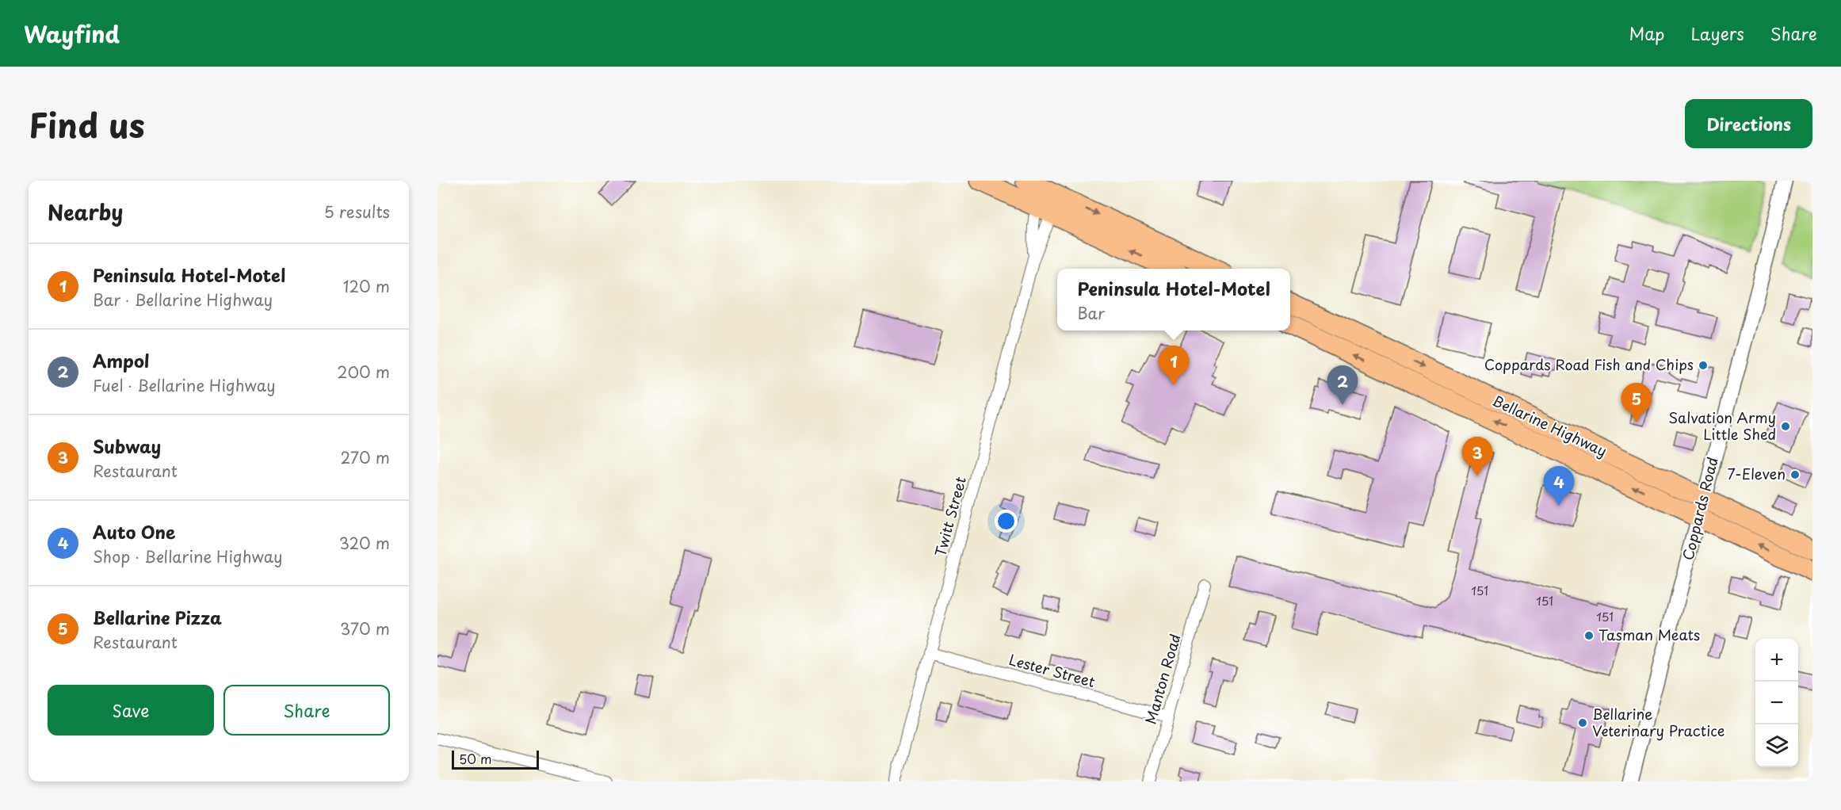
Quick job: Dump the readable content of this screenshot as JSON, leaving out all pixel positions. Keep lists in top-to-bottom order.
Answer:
{
  "streets": {
    "highway": ["Bellarine Highway"],
    "street": [
      "Coppards Road",
      "Twitt Street",
      "Lester Street",
      "Manton Road"
    ]
  },
  "crossings": [
    ["Bellarine Highway", "Coppards Road"],
    ["Twitt Street", "Lester Street"],
    ["Lester Street", "Manton Road"]
  ],
  "places": [
    "Coppards Road Fish and Chips",
    "Salvation Army Little Shed",
    "7-Eleven",
    "Tasman Meats",
    "Bellarine Veterinary Practice"
  ],
  "house_numbers": ["151", "151", "151"],
  "scale_bar": "50 m",
  "page": {
    "header": "Wayfind",
    "nav": ["Map", "Layers", "Share"],
    "title": "Find us",
    "buttons": [
      "Directions",
      ["Save", "Share"]
    ],
    "heading": ["Nearby", "5 results"],
    "list": [
      {
        "mark": "1",
        "name": "Peninsula Hotel-Motel",
        "note": "Bar · Bellarine Highway",
        "value": "120 m"
      },
      {
        "mark": "2",
        "name": "Ampol",
        "note": "Fuel · Bellarine Highway",
        "value": "200 m"
      },
      {
        "mark": "3",
        "name": "Subway",
        "note": "Restaurant",
        "value": "270 m"
      },
      {
        "mark": "4",
        "name": "Auto One",
        "note": "Shop · Bellarine Highway",
        "value": "320 m"
      },
      {
        "mark": "5",
        "name": "Bellarine Pizza",
        "note": "Restaurant",
        "value": "370 m"
      }
    ],
    "popup": ["Peninsula Hotel-Motel", "Bar"],
    "pins": [
      "1",
      "2",
      "5",
      "3",
      "4"
    ],
    "map_buttons": ["+", "−"],
    "scale": "50 m"
  }
}
